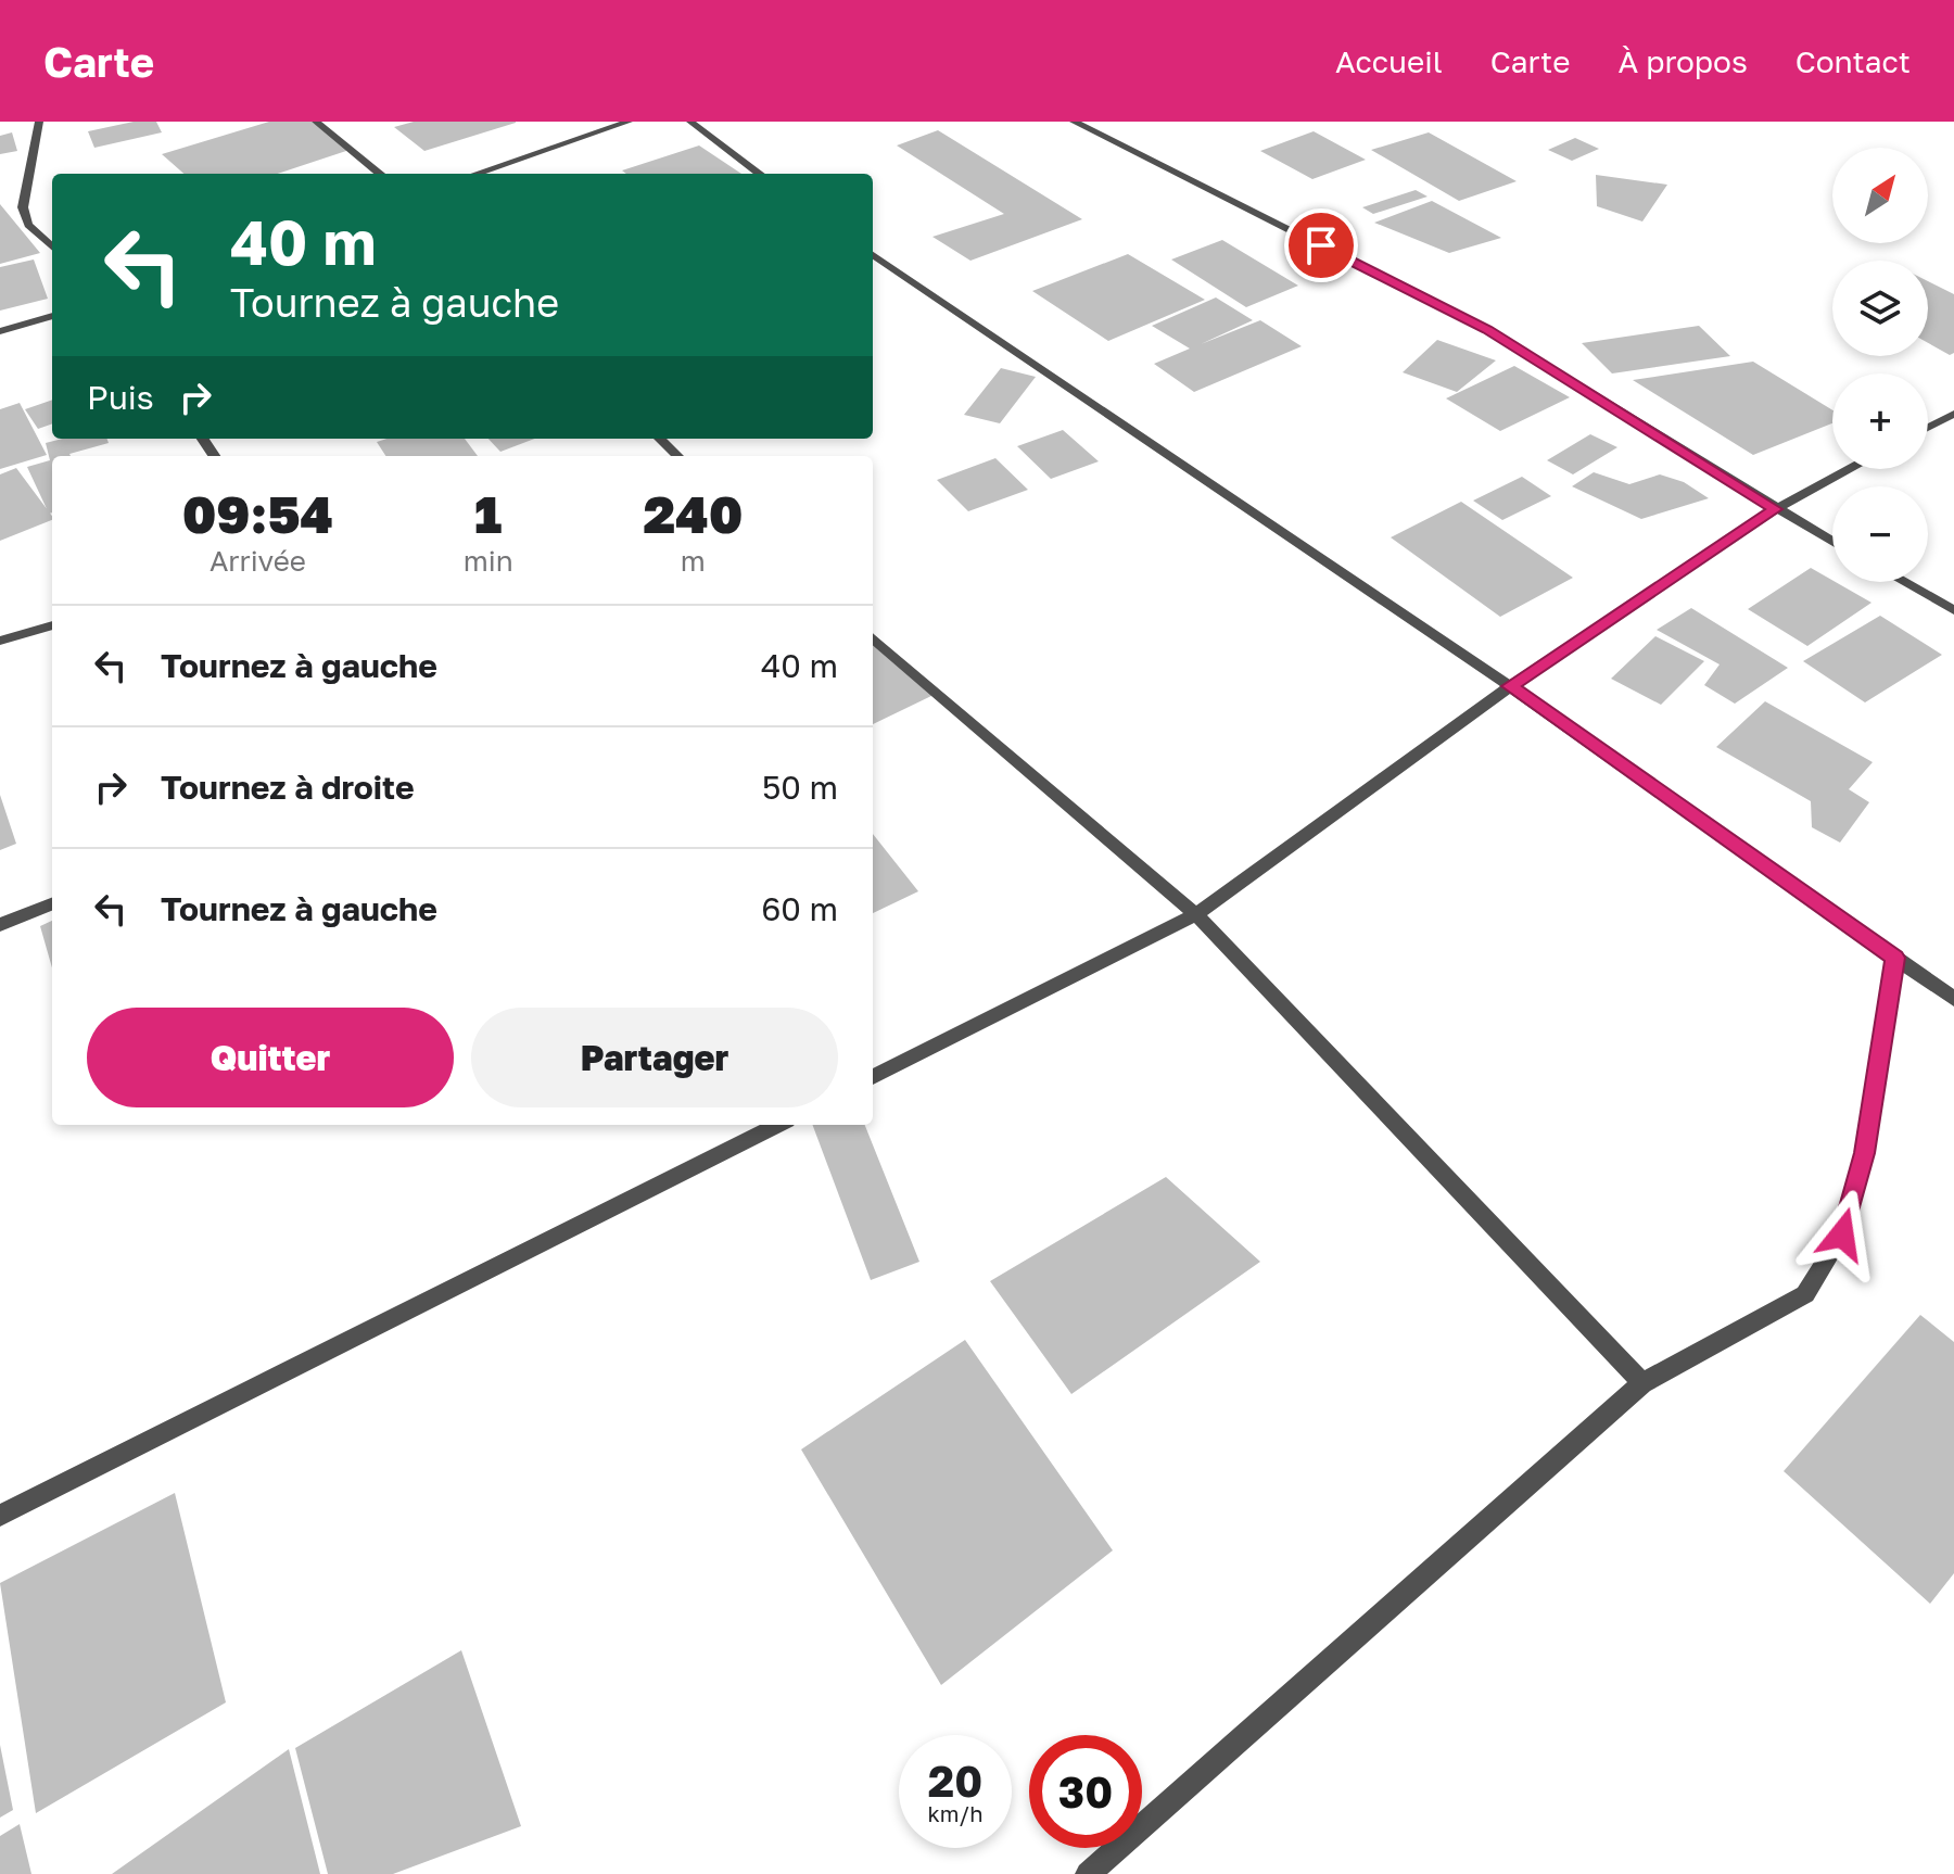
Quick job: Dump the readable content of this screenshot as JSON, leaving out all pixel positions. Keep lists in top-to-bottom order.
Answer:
{
  "north": "top right",
  "page": {
    "header": "Carte",
    "nav": [
      "Accueil",
      "Carte",
      "À propos",
      "Contact"
    ],
    "map_buttons": ["+", "−"],
    "turn": ["40 m", "Tournez à gauche"],
    "then": "Puis",
    "eta": [
      "09:54",
      "Arrivée",
      "1",
      "min",
      "240",
      "m"
    ],
    "list": [
      {
        "name": "Tournez à gauche",
        "value": "40 m"
      },
      {
        "name": "Tournez à droite",
        "value": "50 m"
      },
      {
        "name": "Tournez à gauche",
        "value": "60 m"
      }
    ],
    "buttons": ["Quitter", "Partager"],
    "speed": "20 km/h",
    "limit": "30"
  }
}
